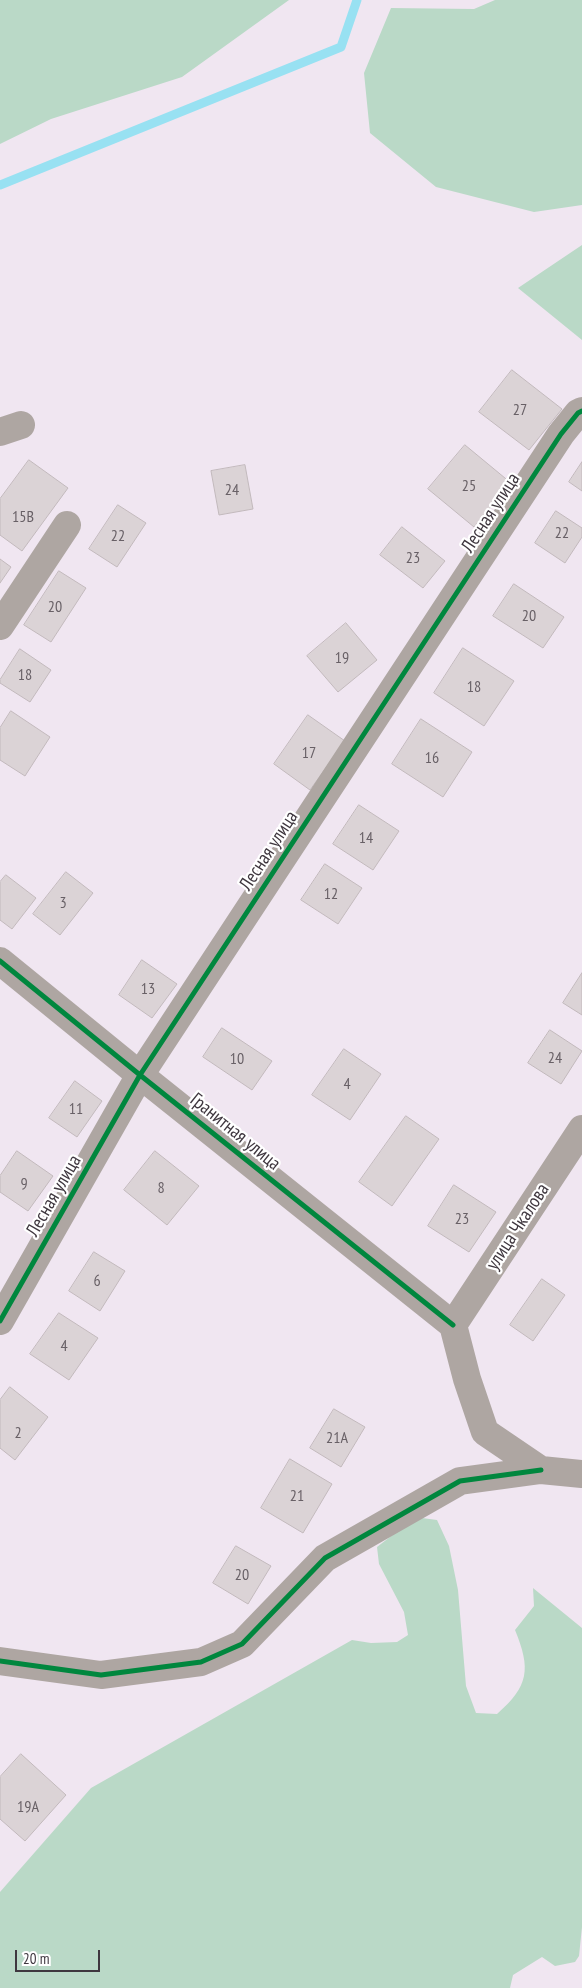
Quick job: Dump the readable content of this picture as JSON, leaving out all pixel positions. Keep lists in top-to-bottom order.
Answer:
{
  "streets": {
    "street": ["Лесная улица", "Гранитная улица", "улица Чкалова"]
  },
  "crossings": [
    ["Лесная улица", "Гранитная улица"],
    ["Гранитная улица", "улица Чкалова"]
  ],
  "house_numbers": [
    "27",
    "25",
    "24",
    "15В",
    "22",
    "22",
    "23",
    "20",
    "20",
    "19",
    "18",
    "18",
    "17",
    "16",
    "14",
    "12",
    "3",
    "13",
    "24",
    "10",
    "4",
    "11",
    "9",
    "8",
    "23",
    "6",
    "4",
    "2",
    "21А",
    "21",
    "20",
    "19А"
  ],
  "scale_bar": "20 m"
}
